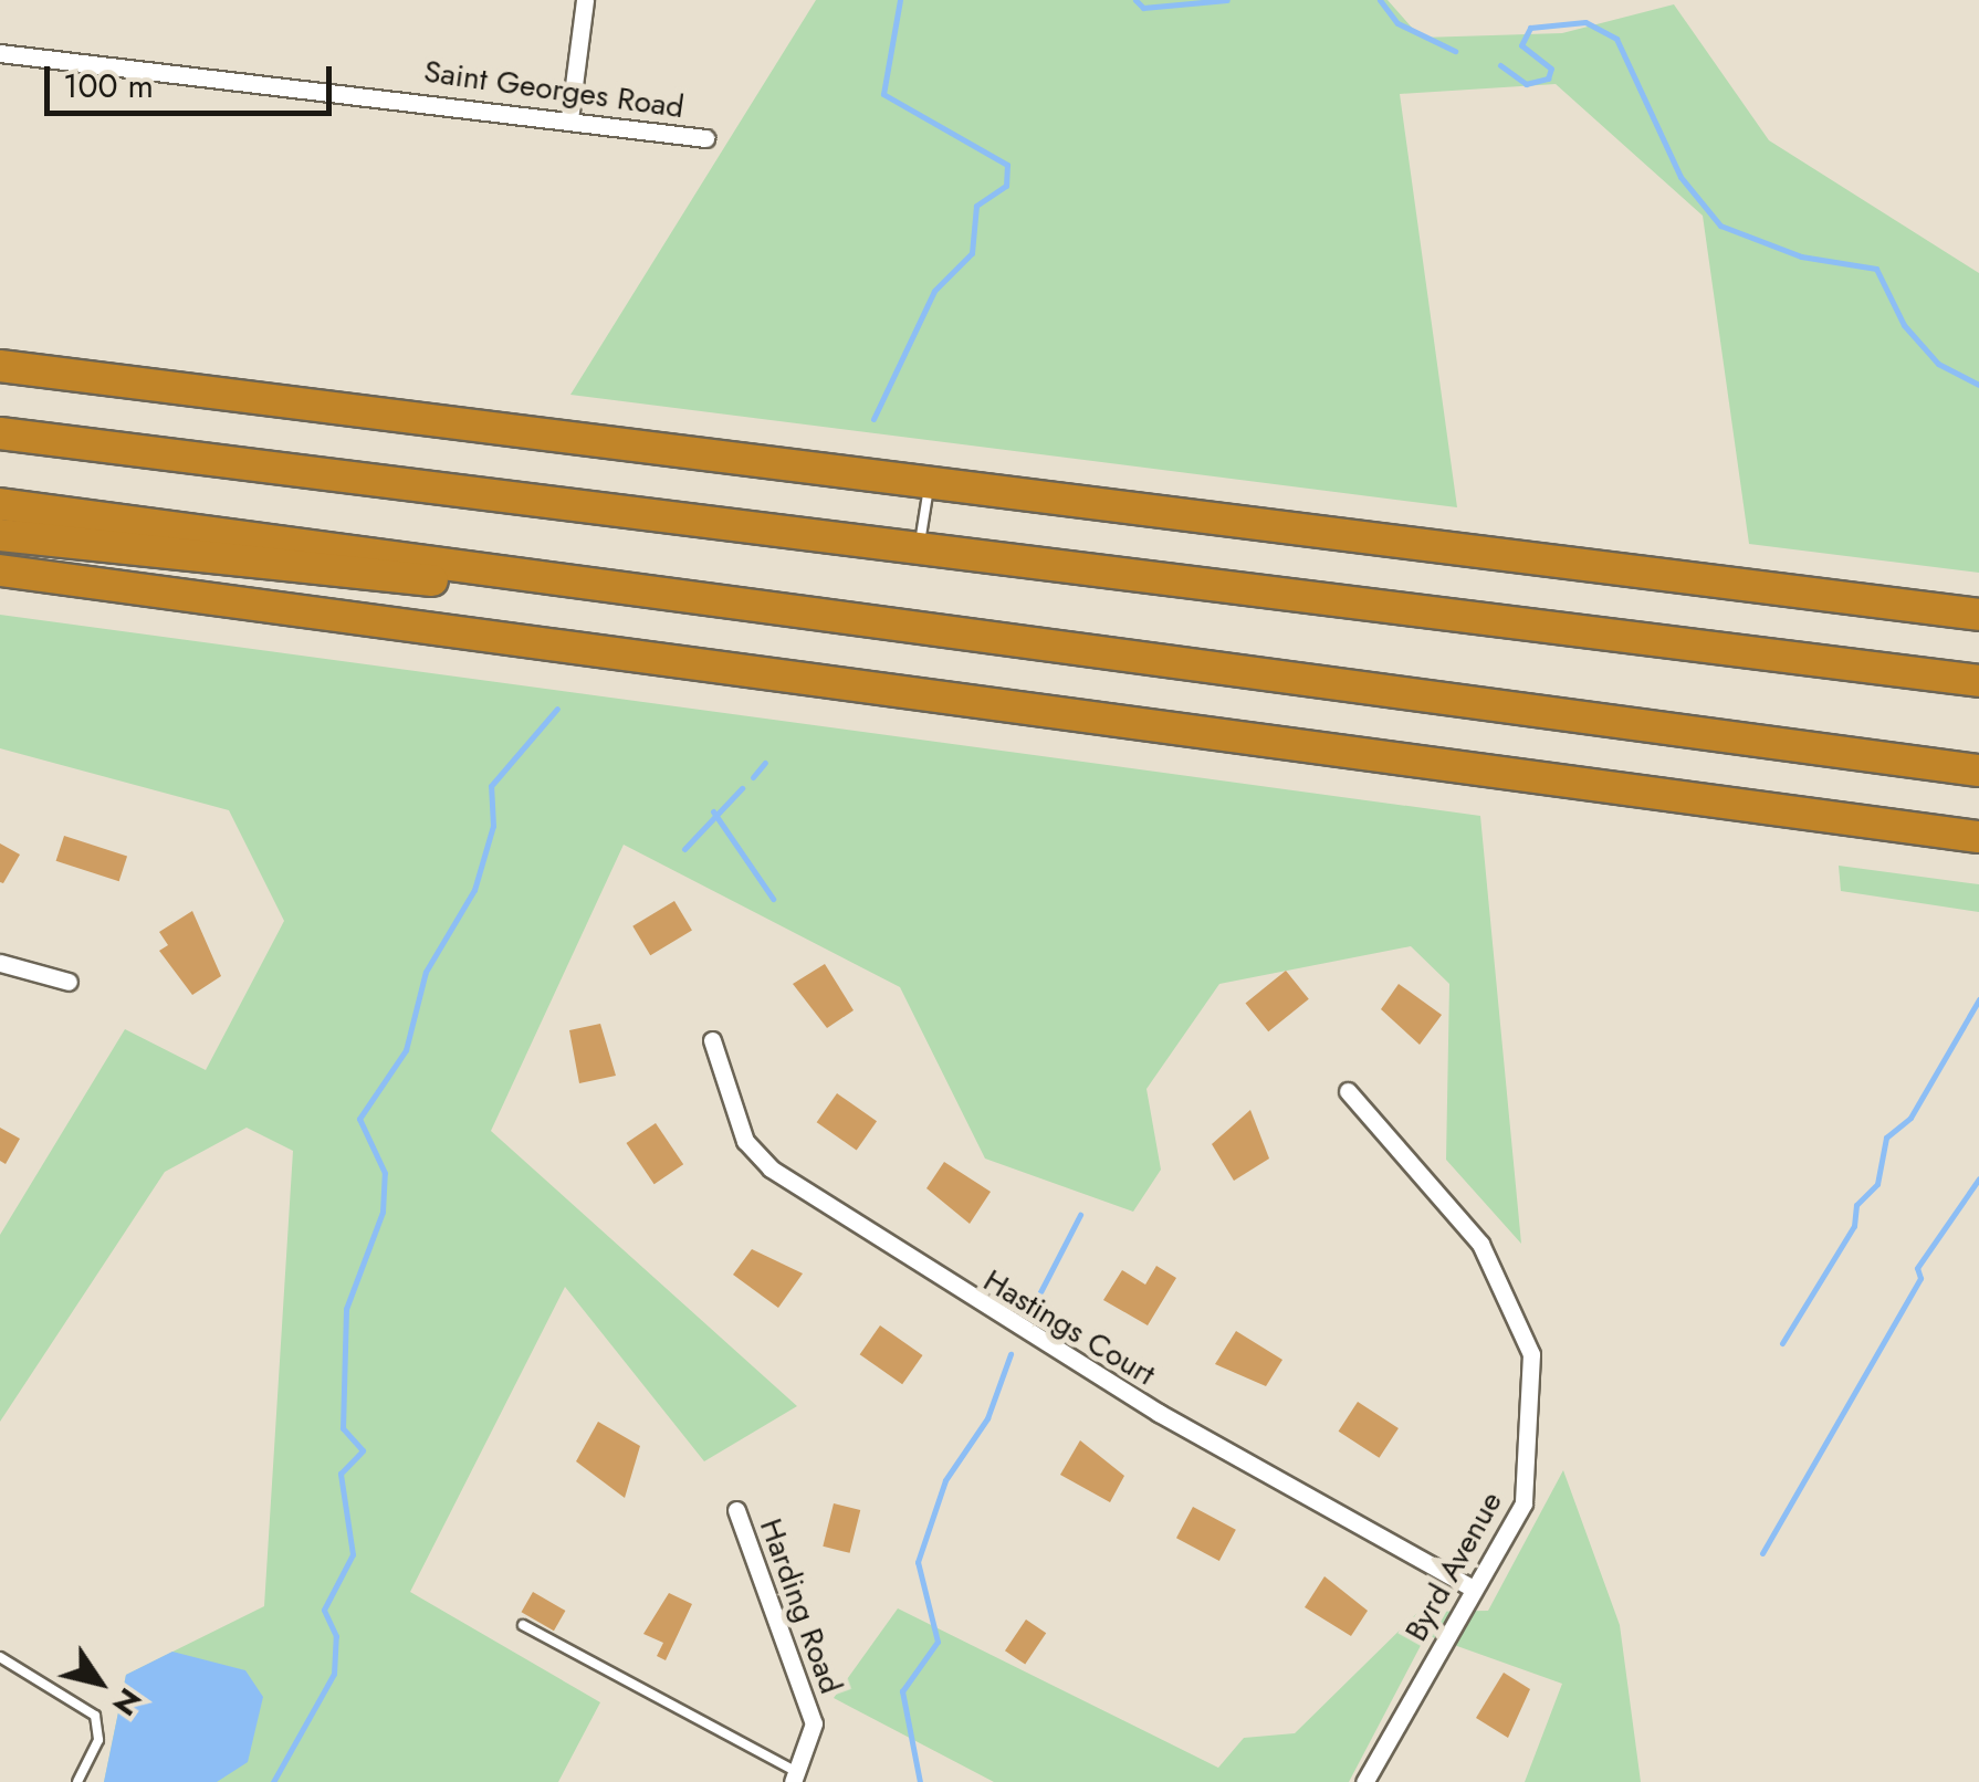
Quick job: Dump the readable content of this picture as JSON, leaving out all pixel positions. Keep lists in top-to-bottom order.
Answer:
{
  "streets": {
    "street": [
      "Saint Georges Road",
      "Hastings Court",
      "Byrd Avenue",
      "Harding Road"
    ]
  },
  "crossings": [
    ["Hastings Court", "Byrd Avenue"]
  ],
  "scale_bar": "100 m",
  "north": "bottom right"
}
